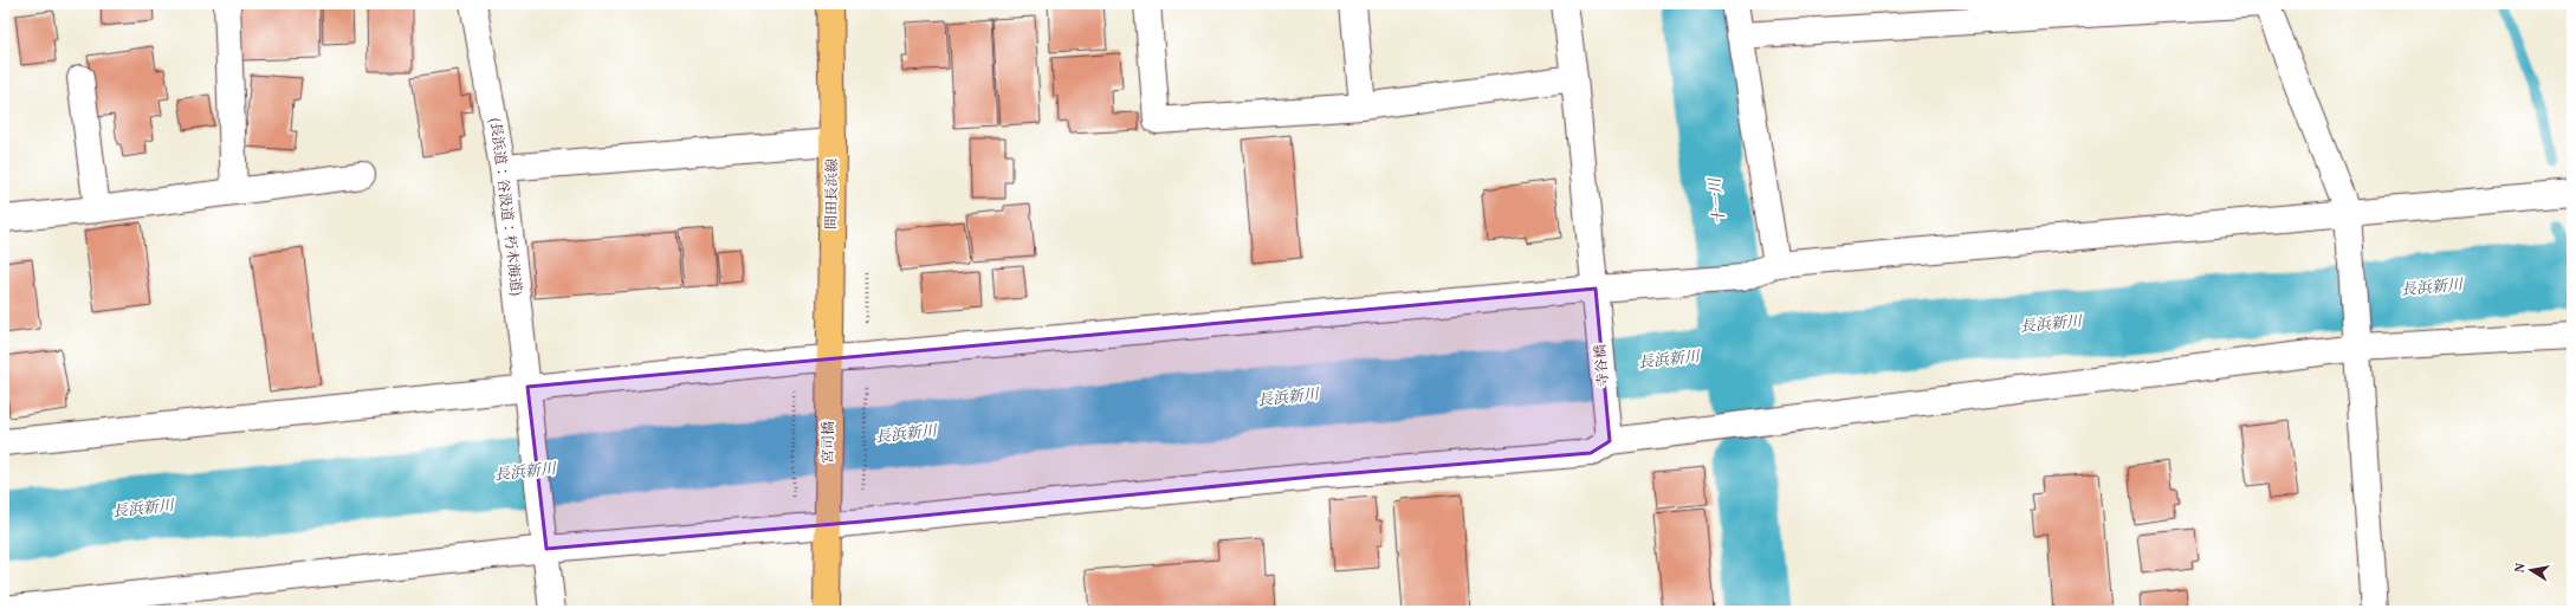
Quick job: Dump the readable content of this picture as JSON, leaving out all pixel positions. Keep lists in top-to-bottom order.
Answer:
{
  "streets": {
    "main road": ["間田長浜線", "宮司橋"],
    "street": ["(長浜道：谷汲道：朽木海道)", "寺谷橋"]
  },
  "crossings": [
    ["間田長浜線", "宮司橋"]
  ],
  "water": ["十一川", "長浜新川"],
  "north": "left"
}
